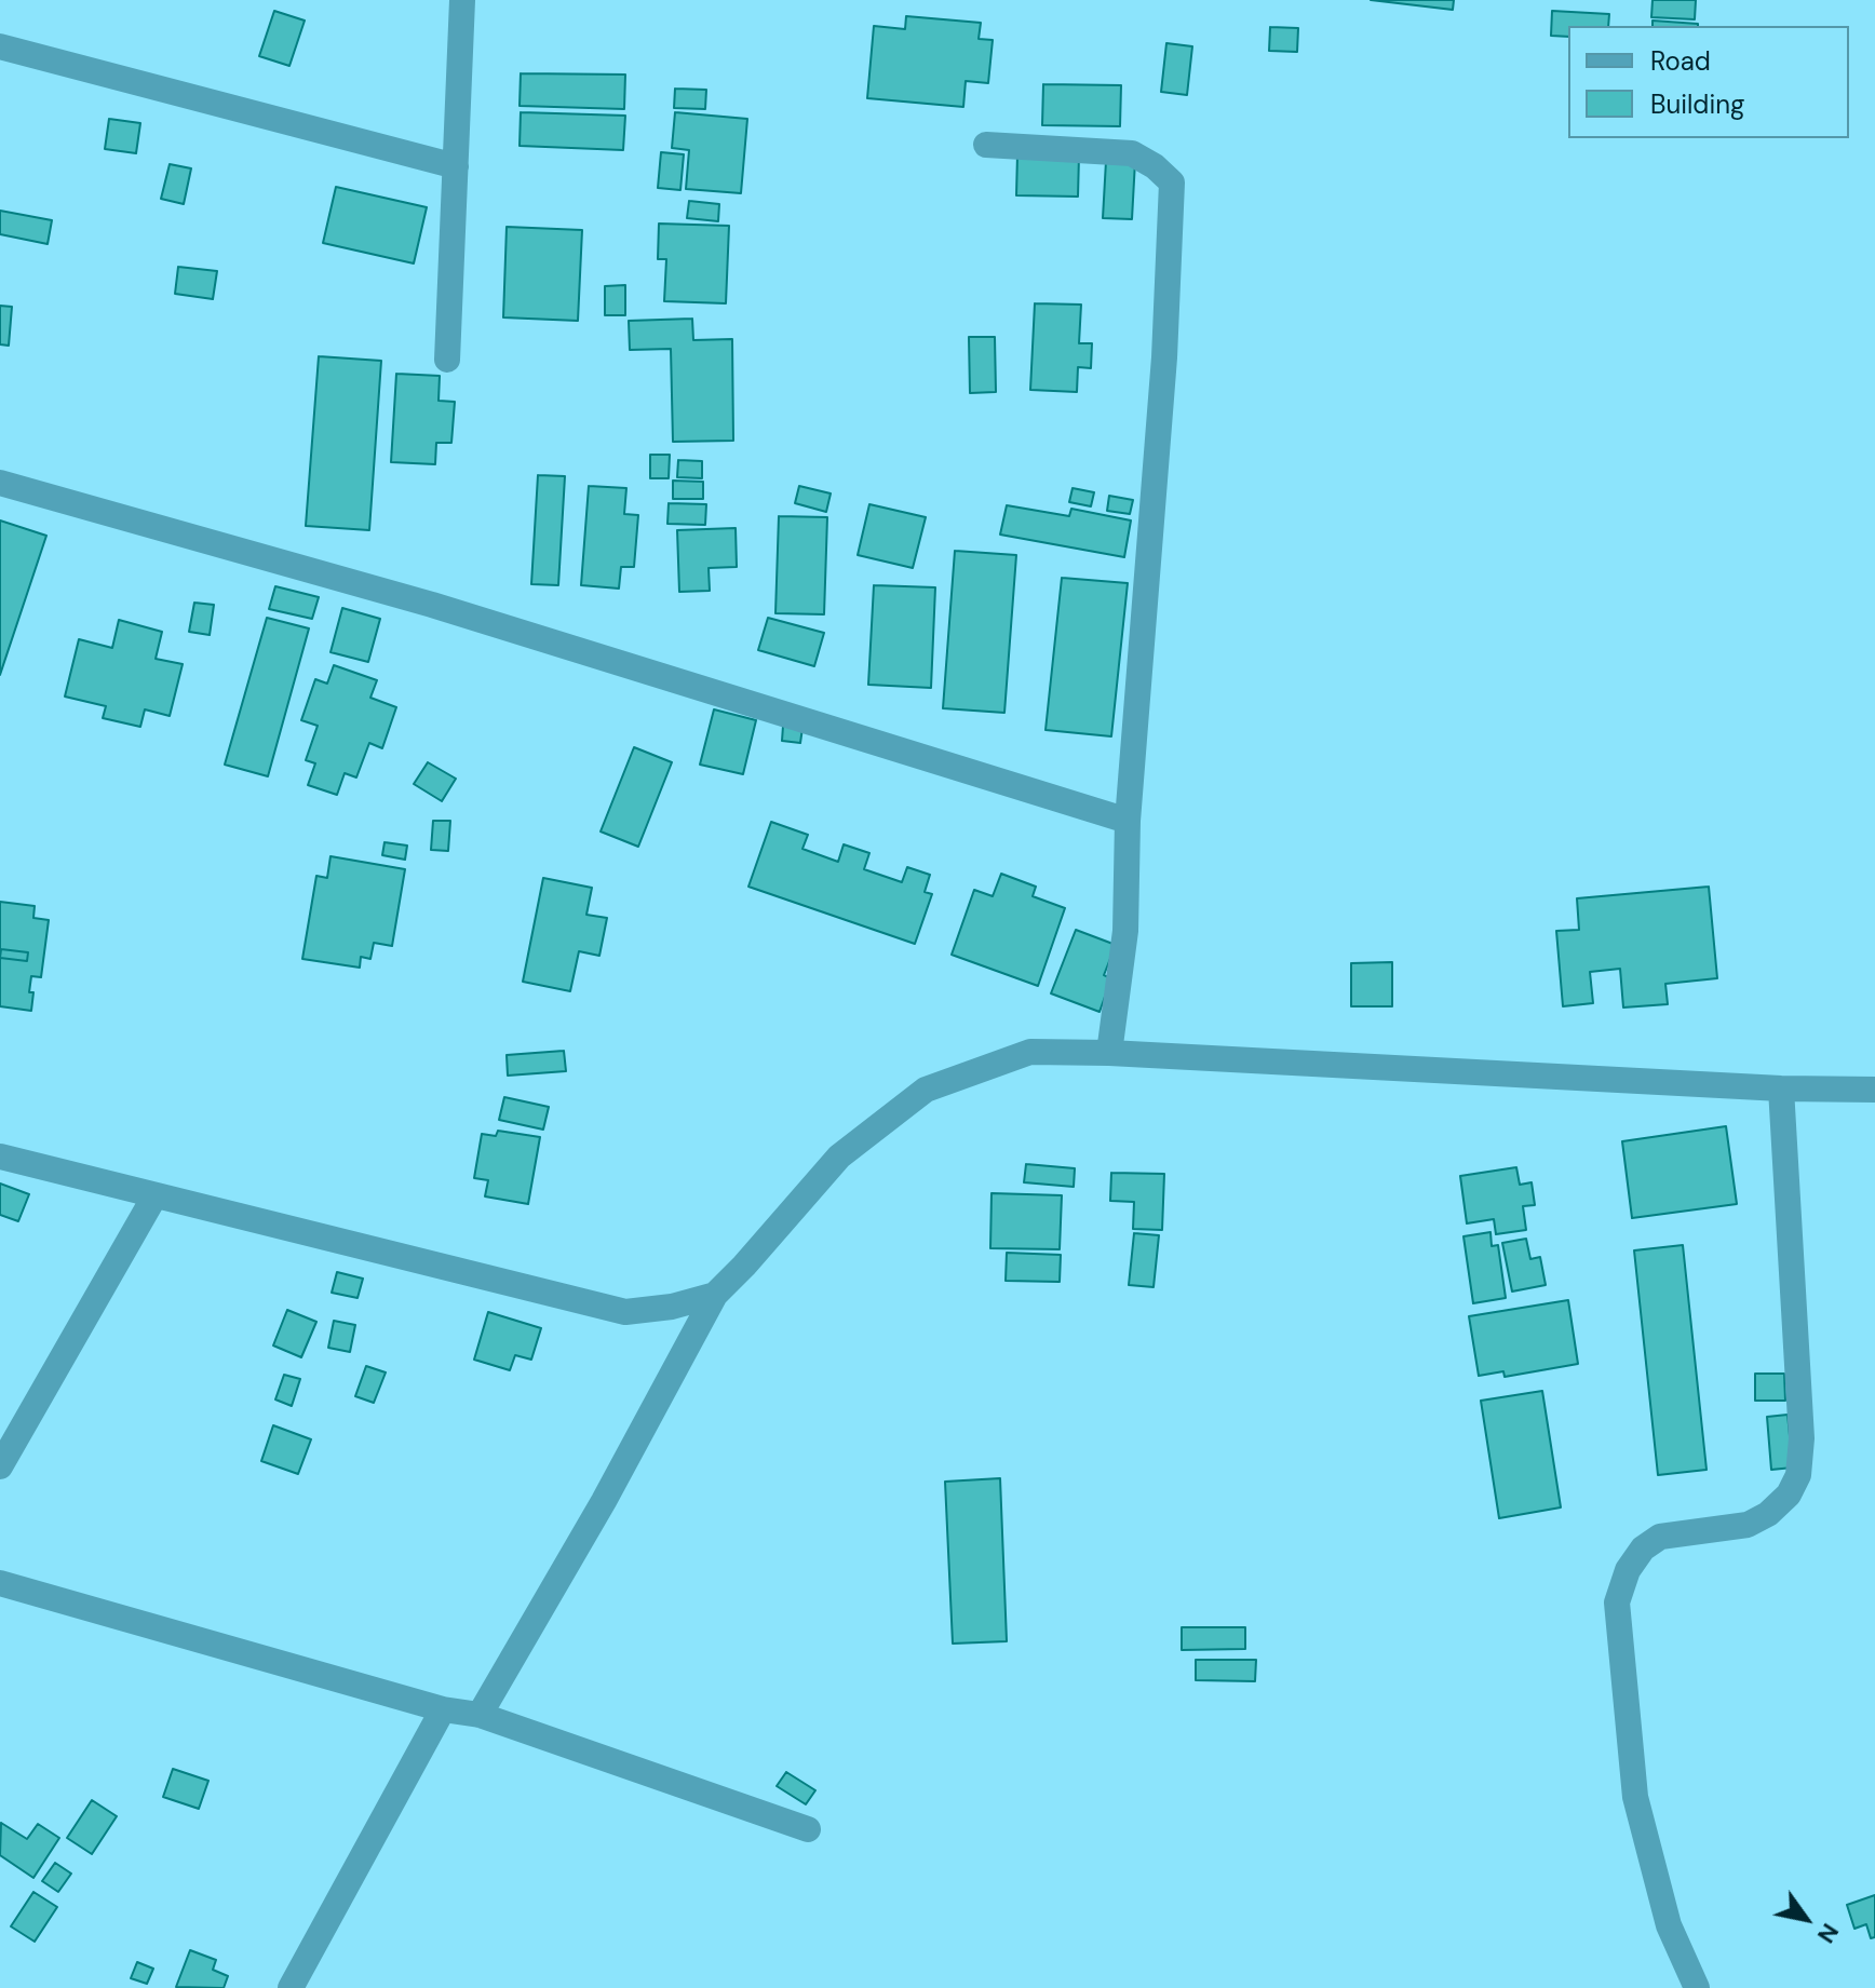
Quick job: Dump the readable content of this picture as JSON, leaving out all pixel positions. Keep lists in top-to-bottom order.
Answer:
{
  "legend": ["Road", "Building"],
  "north": "bottom right"
}
